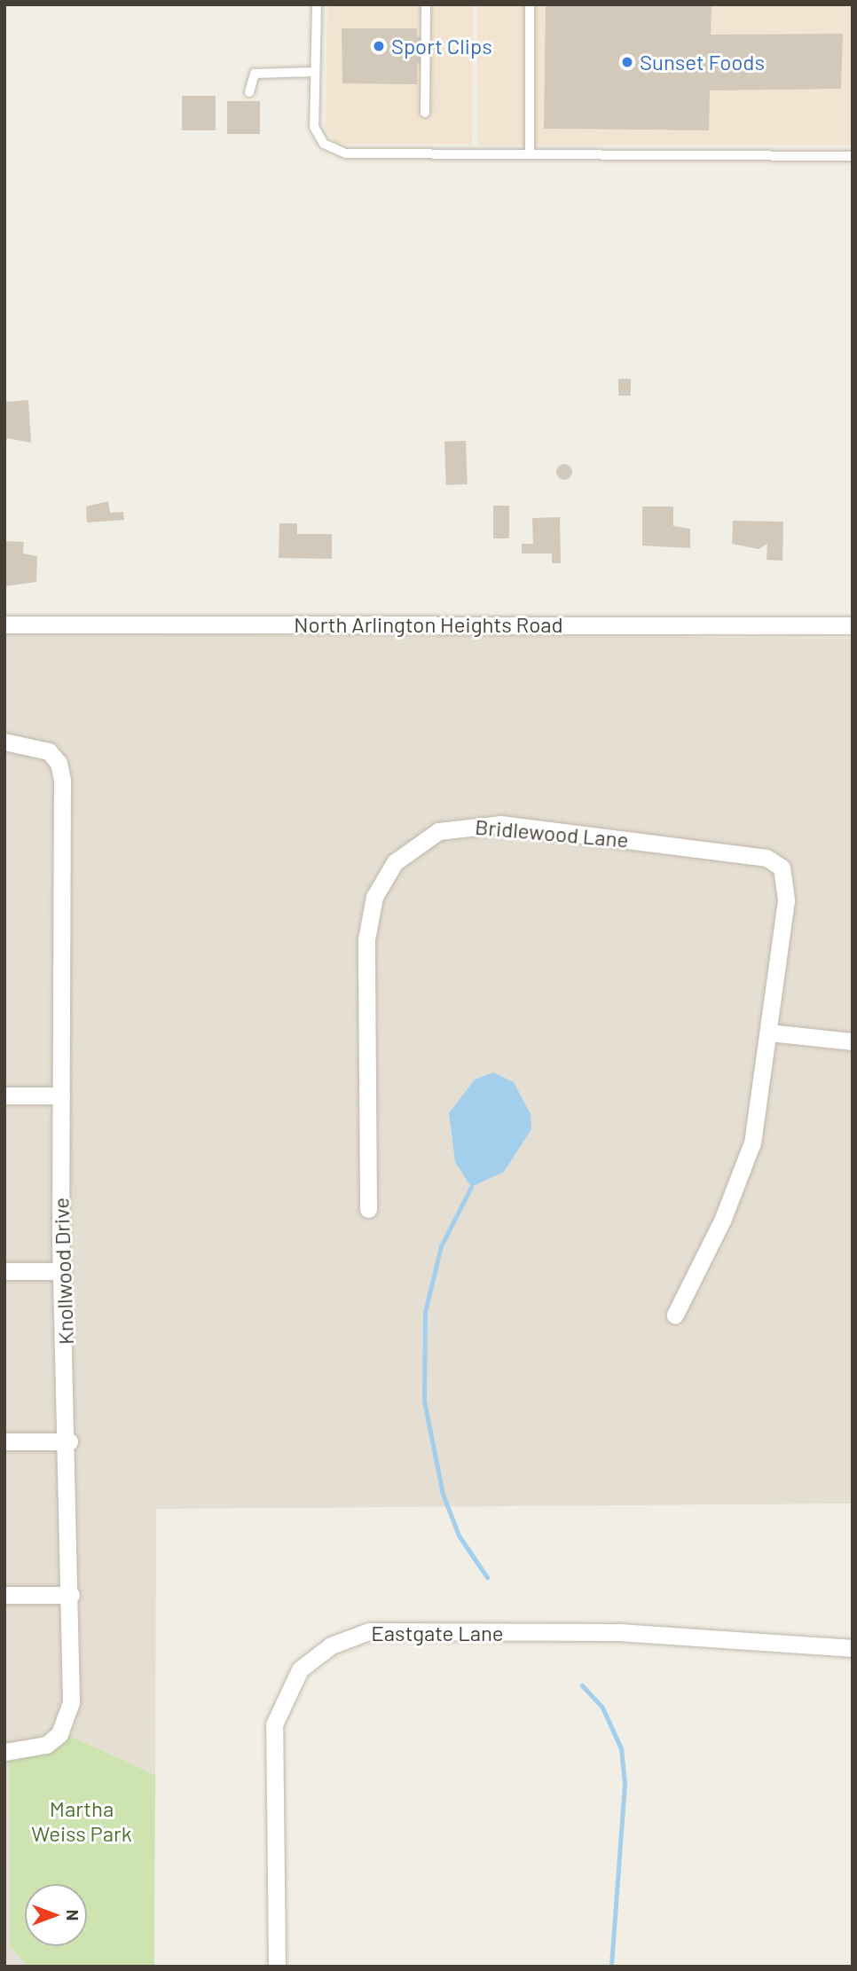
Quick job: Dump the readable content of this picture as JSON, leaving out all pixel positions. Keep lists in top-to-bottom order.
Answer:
{
  "streets": {
    "street": [
      "North Arlington Heights Road",
      "Bridlewood Lane",
      "Knollwood Drive",
      "Eastgate Lane"
    ]
  },
  "parks": ["Martha Weiss Park"],
  "places": ["Sport Clips", "Sunset Foods"],
  "north": "right"
}
